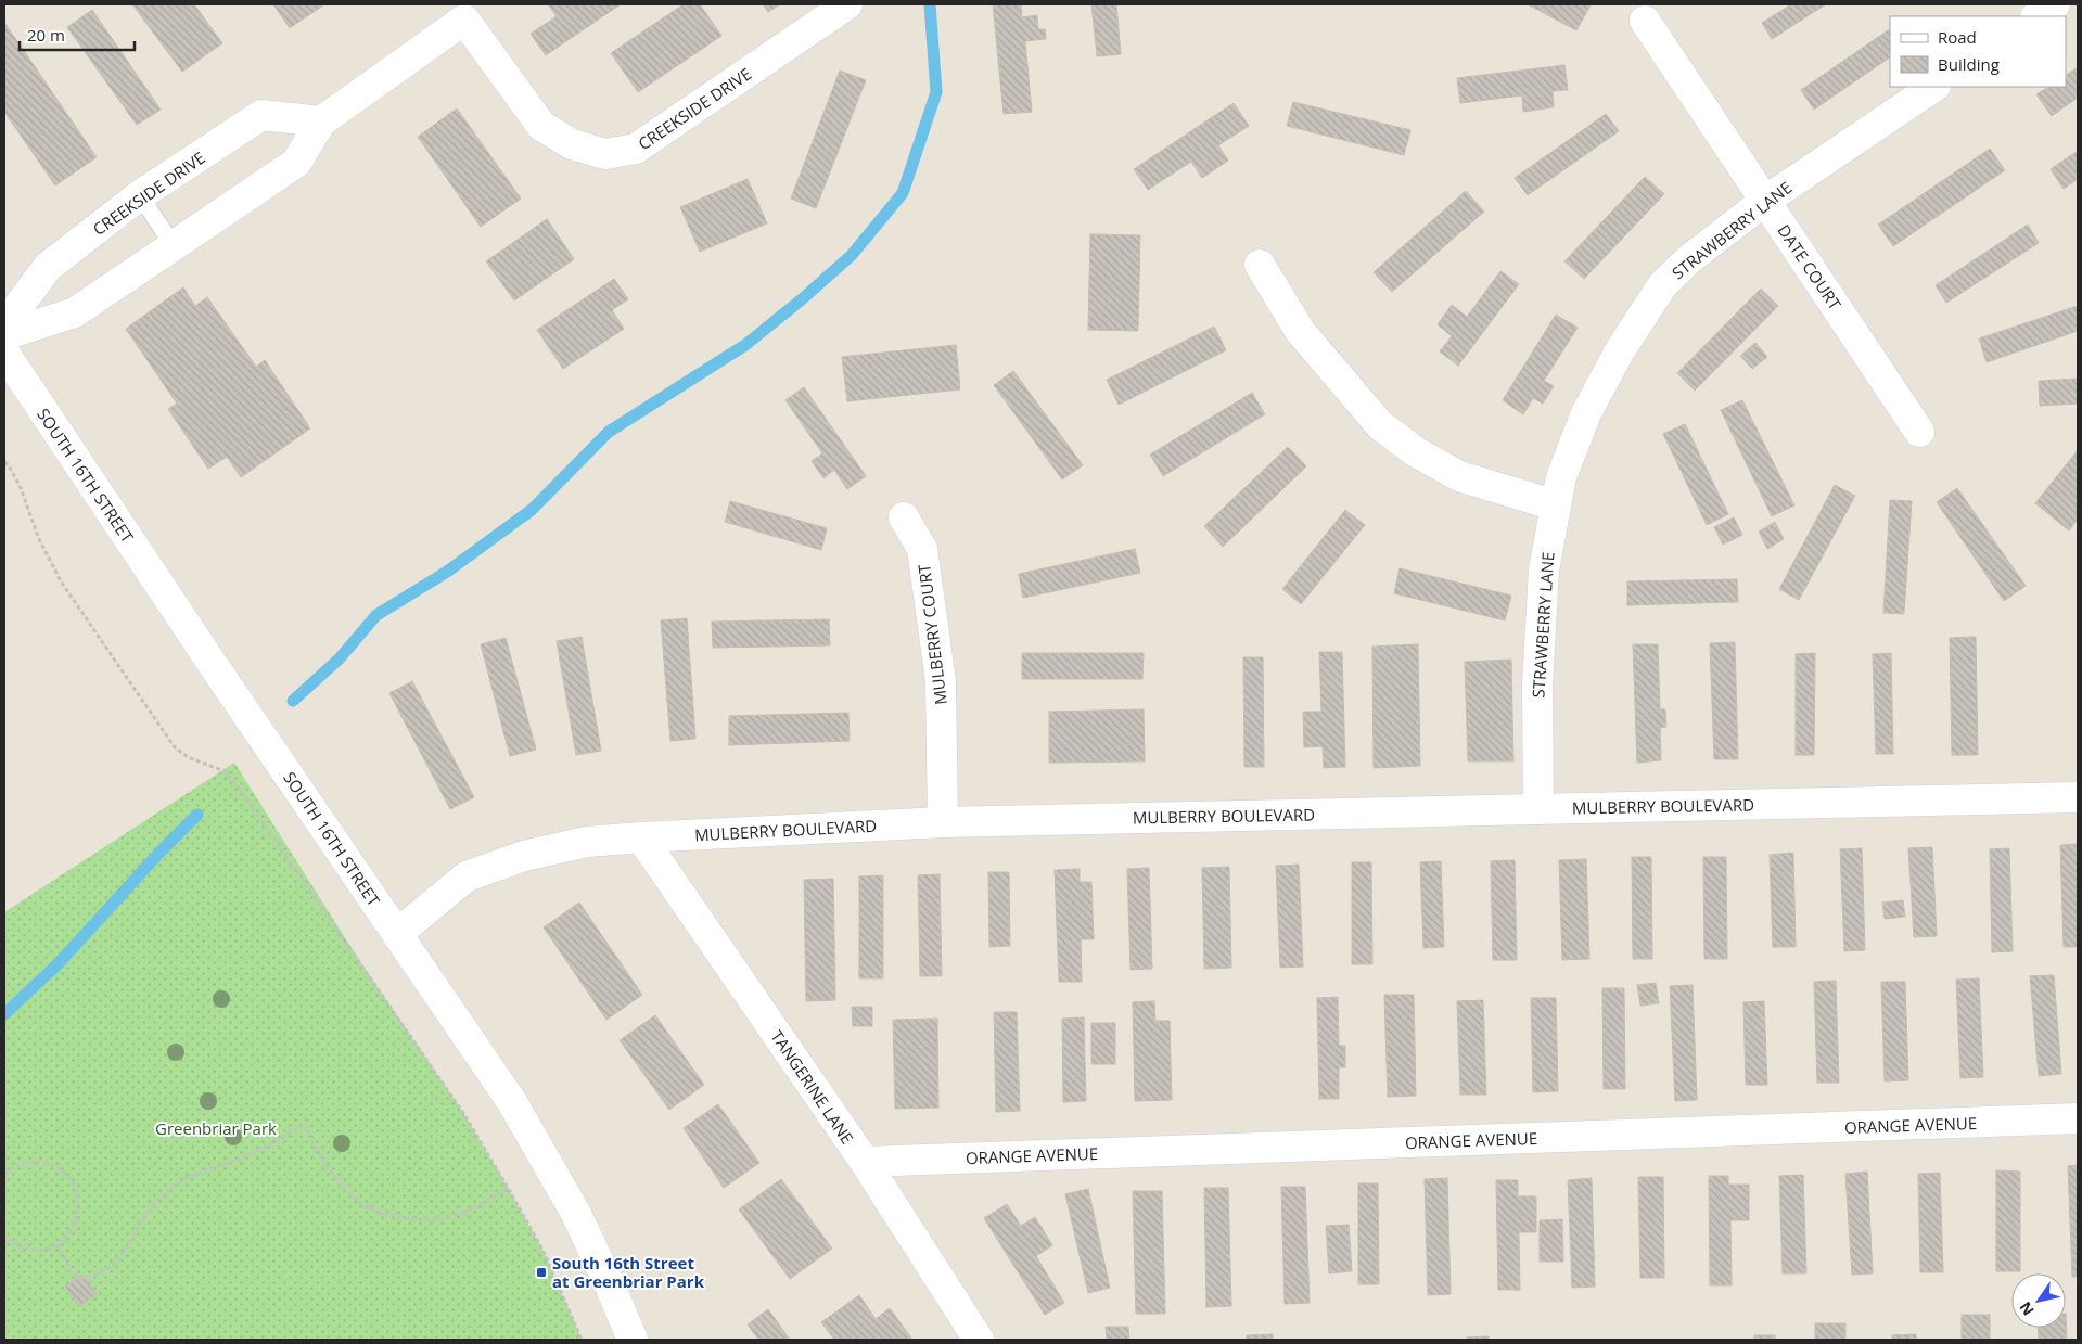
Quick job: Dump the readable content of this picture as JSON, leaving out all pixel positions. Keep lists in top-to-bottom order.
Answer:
{
  "streets": {
    "street": [
      "CREEKSIDE DRIVE",
      "STRAWBERRY LANE",
      "DATE COURT",
      "SOUTH 16TH STREET",
      "MULBERRY COURT",
      "MULBERRY BOULEVARD",
      "TANGERINE LANE",
      "ORANGE AVENUE"
    ]
  },
  "crossings": [
    ["STRAWBERRY LANE", "DATE COURT"],
    ["STRAWBERRY LANE", "MULBERRY BOULEVARD"],
    ["SOUTH 16TH STREET", "MULBERRY BOULEVARD"],
    ["MULBERRY COURT", "MULBERRY BOULEVARD"],
    ["MULBERRY BOULEVARD", "TANGERINE LANE"],
    ["TANGERINE LANE", "ORANGE AVENUE"]
  ],
  "parks": ["Greenbriar Park"],
  "places": {
    "transit": ["South 16th Street at Greenbriar Park"]
  },
  "legend": ["Road", "Building"],
  "scale_bar": "20 m",
  "north": "bottom left"
}
